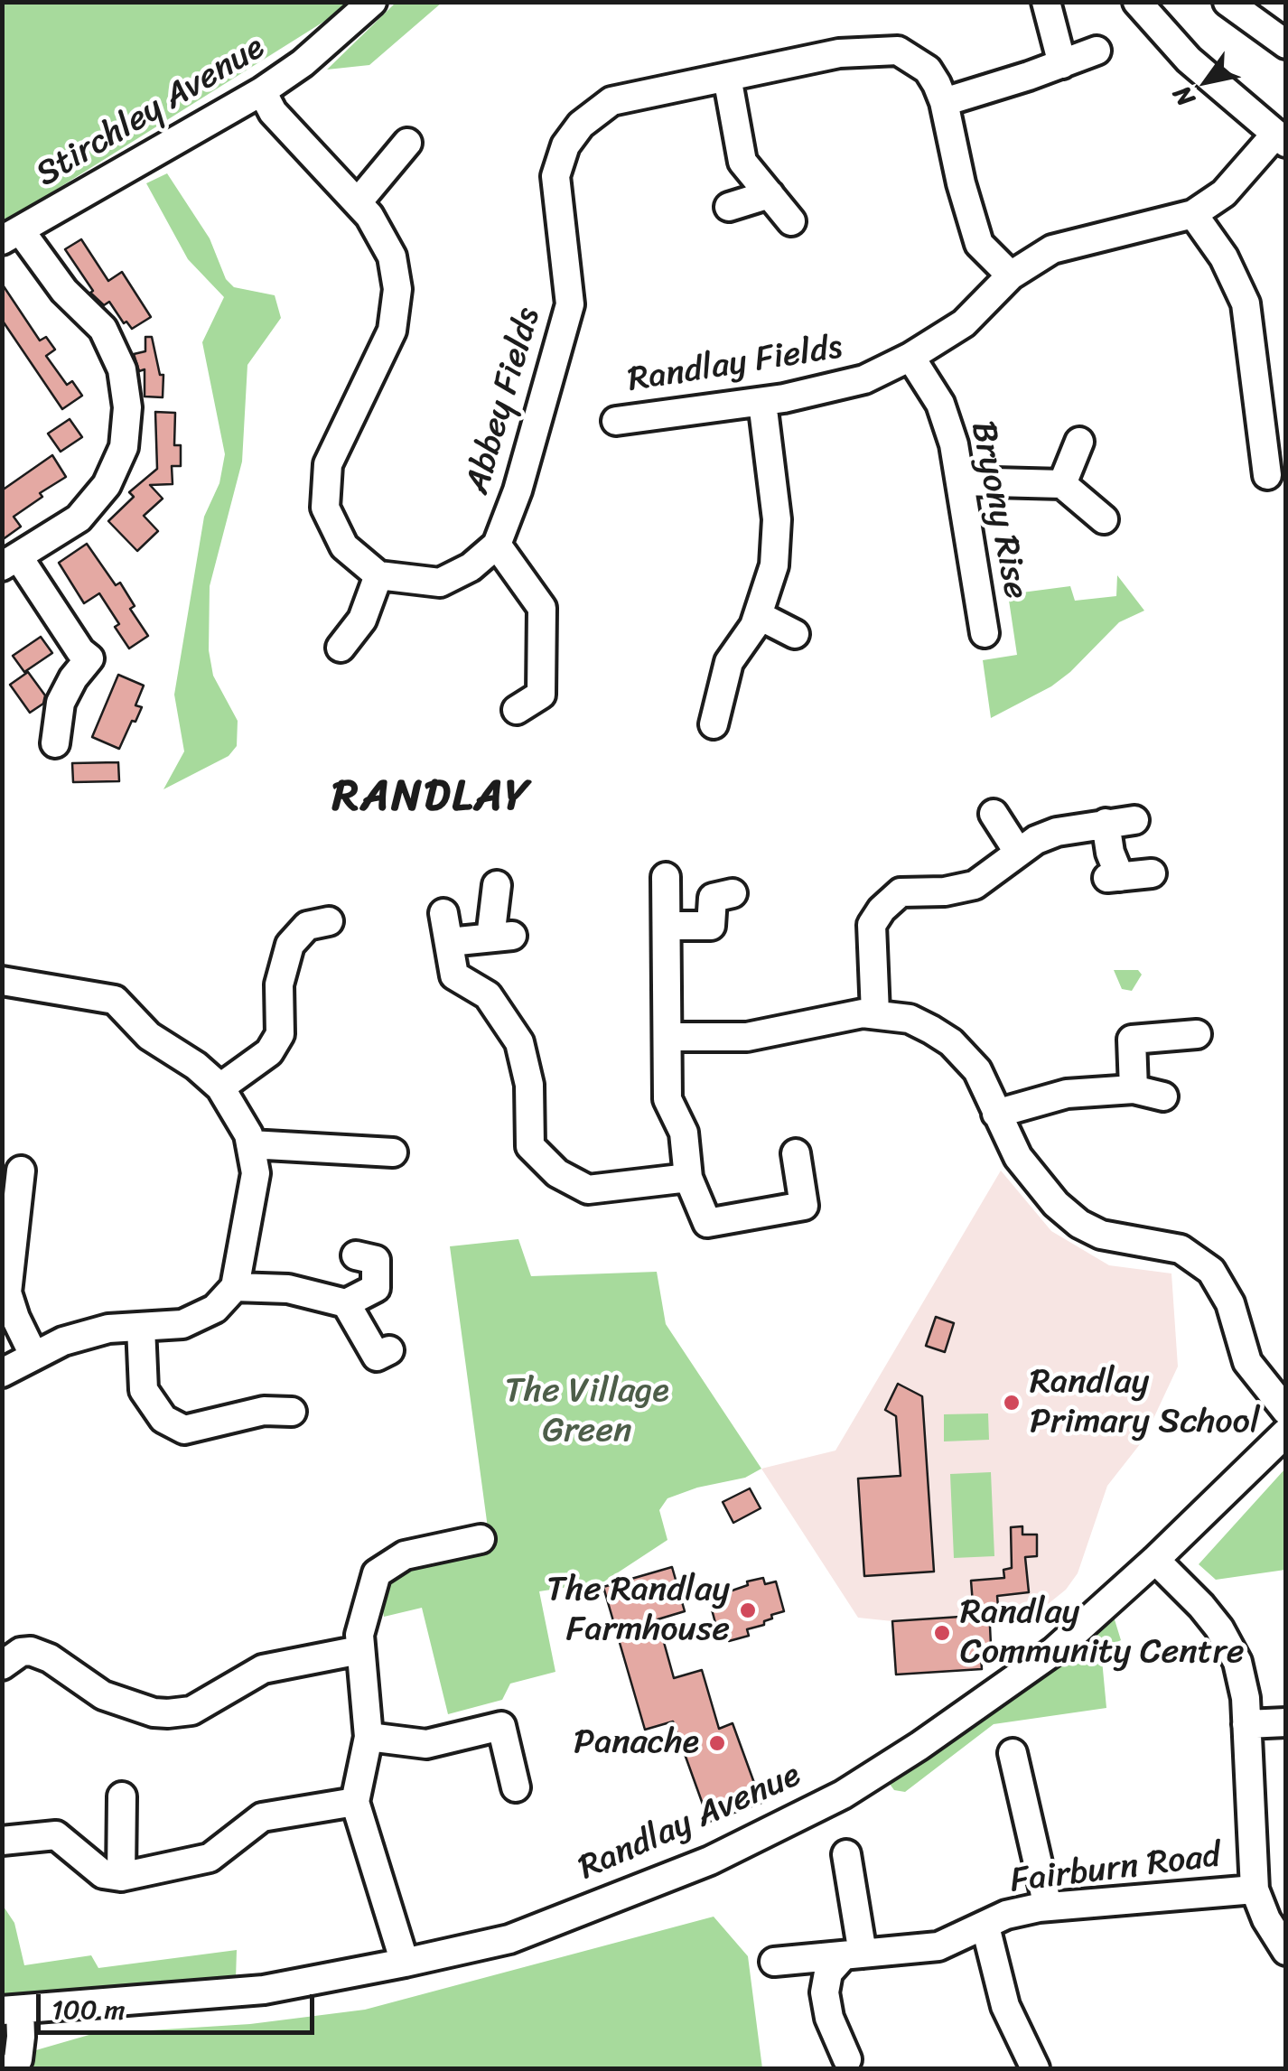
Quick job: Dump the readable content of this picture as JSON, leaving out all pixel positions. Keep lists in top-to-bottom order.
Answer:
{
  "streets": {
    "street": [
      "Stirchley Avenue",
      "Randlay Fields",
      "Abbey Fields",
      "Bryony Rise",
      "Randlay Avenue",
      "Fairburn Road"
    ]
  },
  "crossings": [
    ["Randlay Fields", "Abbey Fields"],
    ["Randlay Fields", "Bryony Rise"]
  ],
  "districts": ["RANDLAY"],
  "parks": ["The Village Green"],
  "places": [
    "Randlay Primary School",
    "The Randlay Farmhouse",
    "Randlay Community Centre",
    "Panache"
  ],
  "scale_bar": "100 m",
  "north": "bottom left"
}
